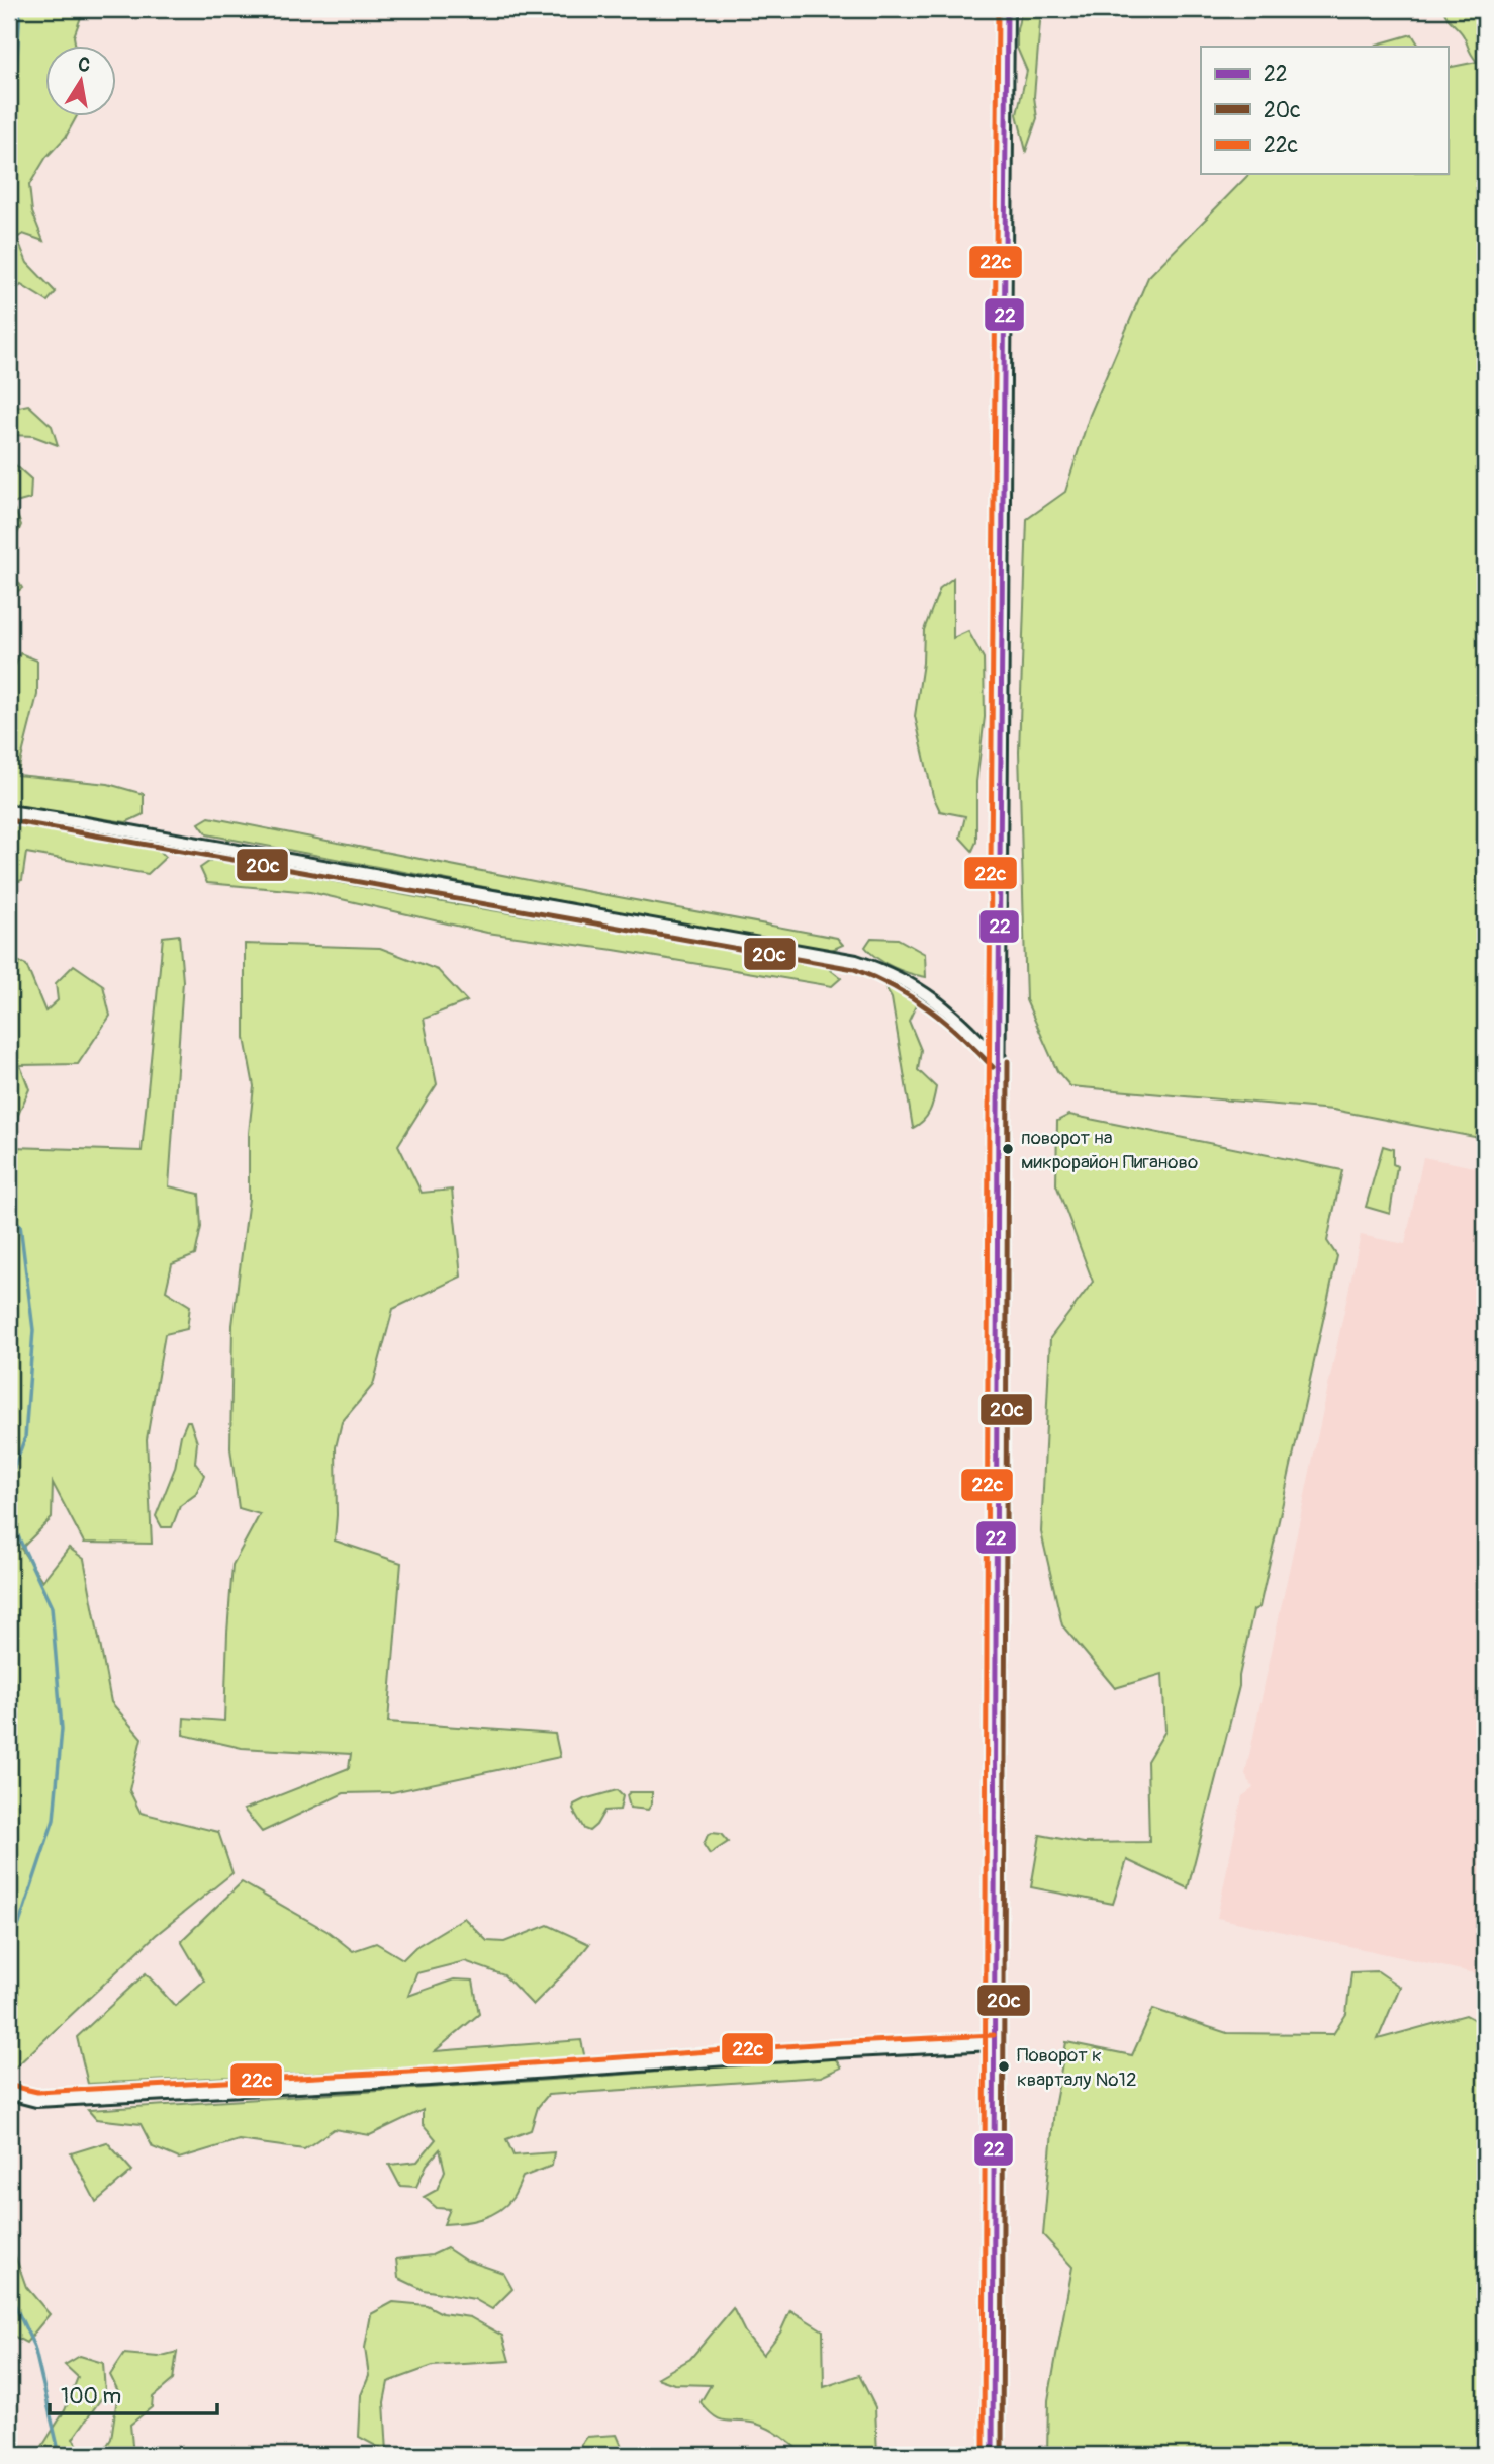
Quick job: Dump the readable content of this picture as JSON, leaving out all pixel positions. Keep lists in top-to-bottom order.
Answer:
{
  "places": ["поворот на микрорайон Пиганово", "Поворот к кварталу №12"],
  "lines": ["transit line 22", "transit line 22c", "transit line 20с"],
  "legend": ["22", "20с", "22c"],
  "scale_bar": "100 m",
  "north": "top"
}
